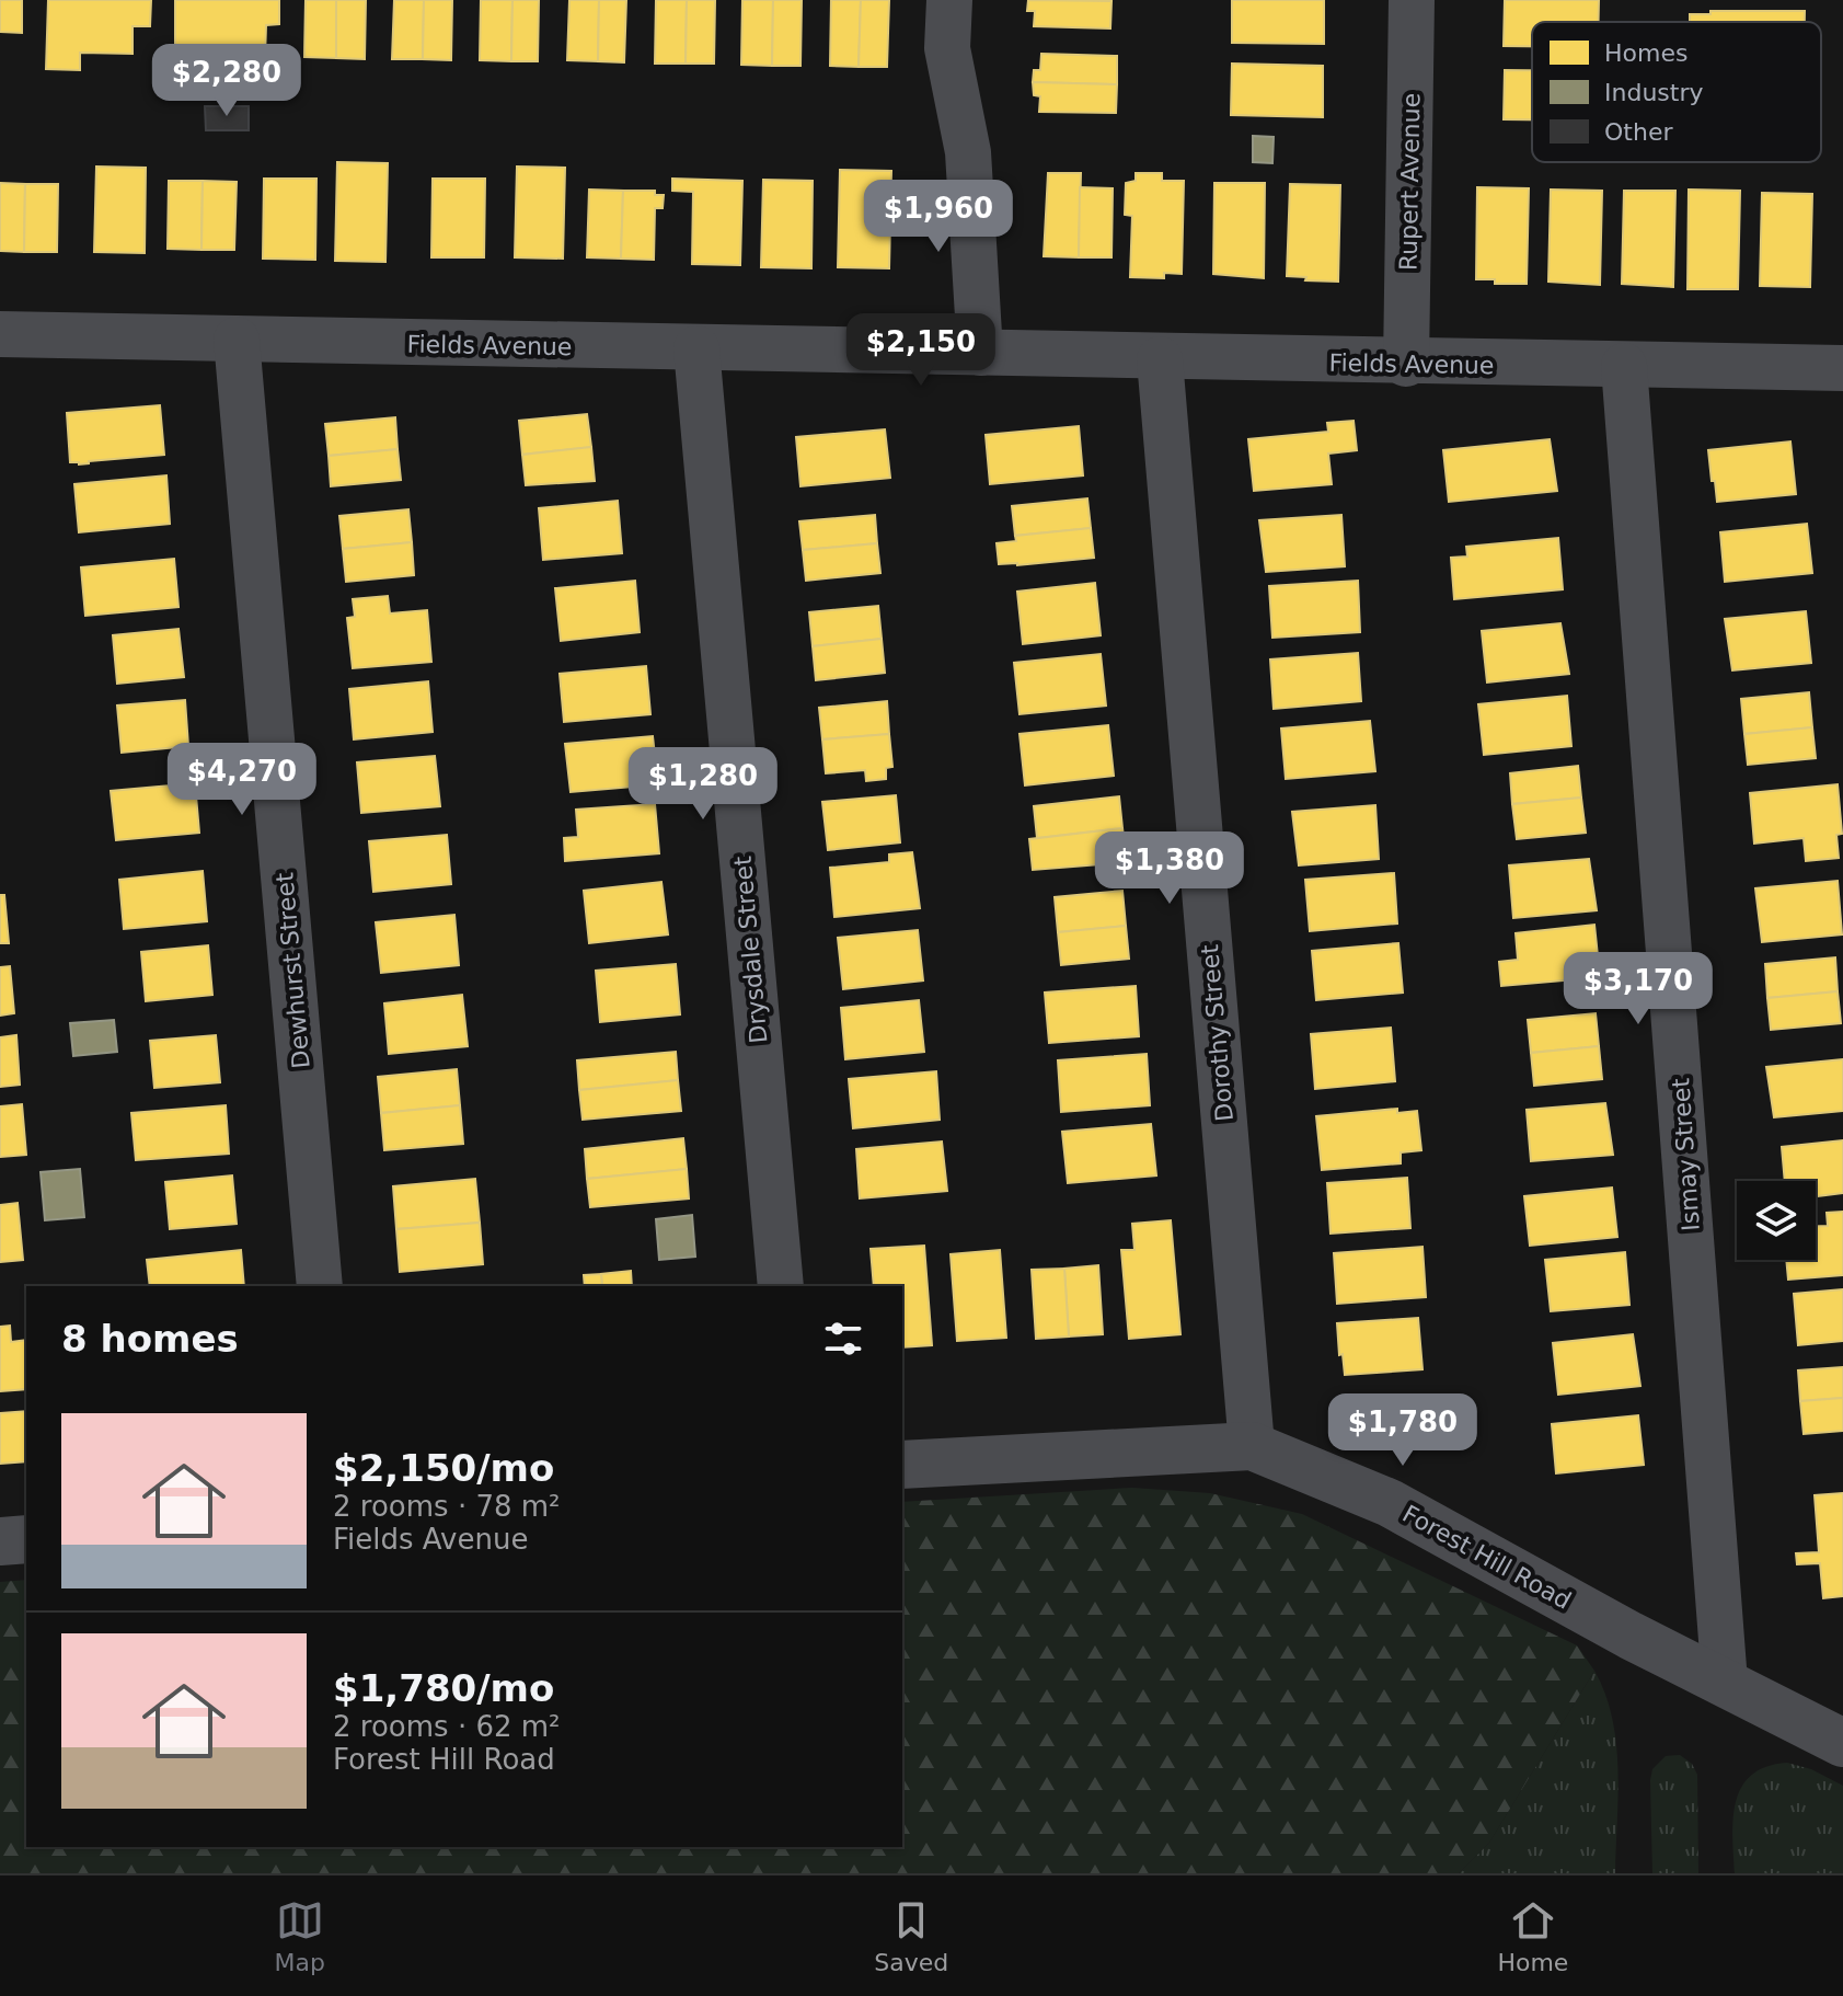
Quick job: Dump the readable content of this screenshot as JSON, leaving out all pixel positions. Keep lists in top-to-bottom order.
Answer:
{
  "streets": {
    "street": [
      "Rupert Avenue",
      "Fields Avenue",
      "Drysdale Street",
      "Dewhurst Street",
      "Dorothy Street",
      "Ismay Street",
      "Forest Hill Road"
    ]
  },
  "crossings": [
    ["Rupert Avenue", "Fields Avenue"],
    ["Fields Avenue", "Drysdale Street"],
    ["Fields Avenue", "Dewhurst Street"],
    ["Fields Avenue", "Dorothy Street"],
    ["Fields Avenue", "Ismay Street"],
    ["Dorothy Street", "Forest Hill Road"],
    ["Ismay Street", "Forest Hill Road"]
  ],
  "legend": ["Homes", "Industry", "Other"],
  "page": {
    "price": [
      "$2,280",
      "$1,960",
      "$2,150",
      "$4,270",
      "$1,280",
      "$1,380",
      "$3,170",
      "$1,780"
    ],
    "heading": "8 homes",
    "list": [
      {
        "name": "$2,150/mo",
        "note": "2 rooms · 78 m² · Fields Avenue"
      },
      {
        "name": "$1,780/mo",
        "note": "2 rooms · 62 m² · Forest Hill Road"
      }
    ],
    "tabs": ["Map", "Saved", "Home"]
  }
}
